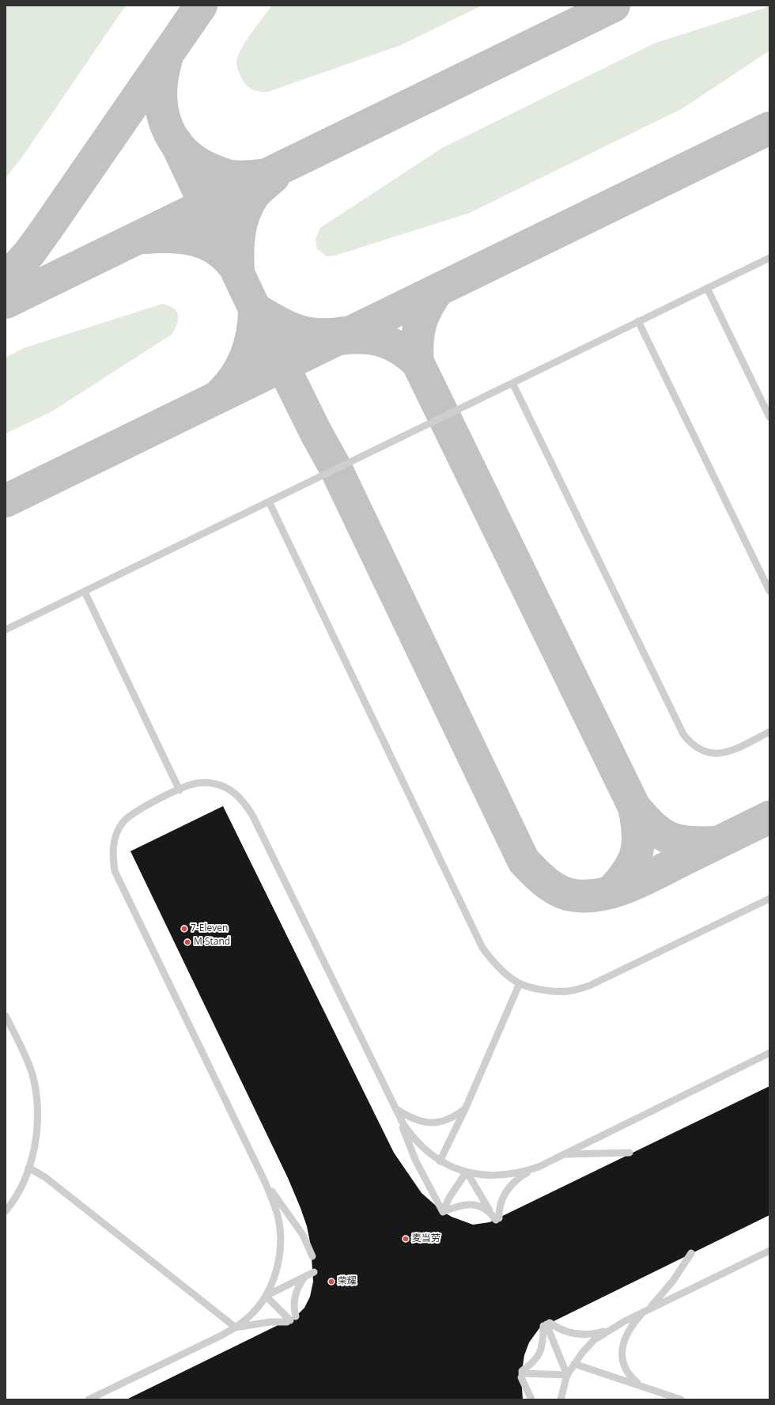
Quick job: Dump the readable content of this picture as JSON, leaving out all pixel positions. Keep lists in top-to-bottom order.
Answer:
{
  "places": [
    "7-Eleven",
    "M Stand",
    "麦当劳",
    "荣耀"
  ]
}
